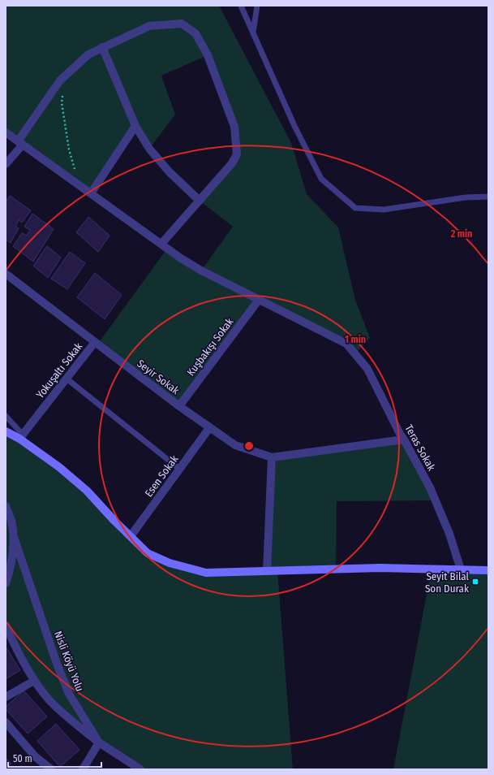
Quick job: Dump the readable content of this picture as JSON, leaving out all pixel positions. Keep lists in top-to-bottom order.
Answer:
{
  "streets": {
    "street": [
      "Kuşbakışı Sokak",
      "Yokuşaltı Sokak",
      "Seyir Sokak",
      "Teras Sokak",
      "Esen Sokak",
      "Nisli Köyü Yolu"
    ]
  },
  "crossings": [
    ["Kuşbakışı Sokak", "Seyir Sokak"],
    ["Kuşbakışı Sokak", "Teras Sokak"],
    ["Yokuşaltı Sokak", "Seyir Sokak"],
    ["Seyir Sokak", "Esen Sokak"]
  ],
  "places": {
    "transit": ["Seyit Bilal Son Durak"]
  },
  "scale_bar": "50 m",
  "rings": ["2 min", "1 min"]
}
